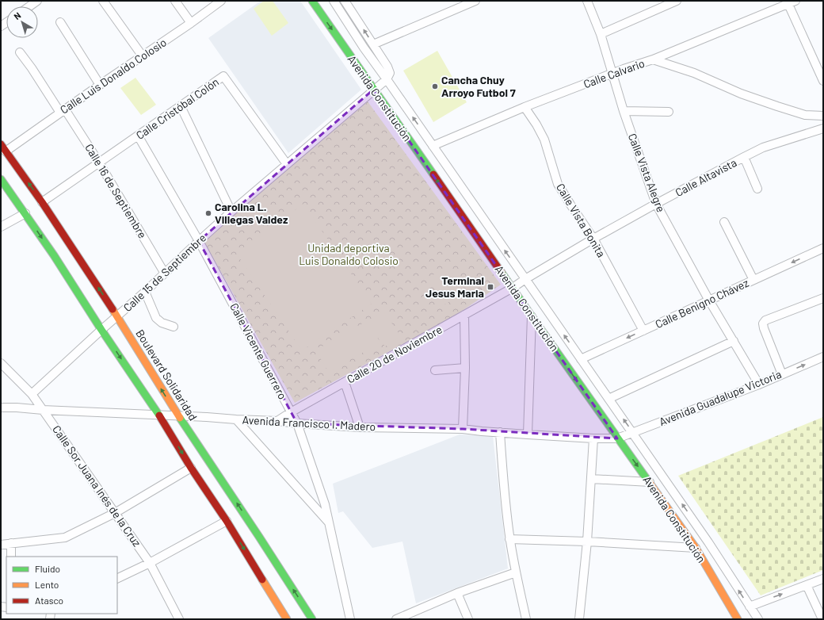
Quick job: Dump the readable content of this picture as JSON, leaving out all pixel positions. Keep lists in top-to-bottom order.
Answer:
{
  "streets": {
    "main road": ["Avenida Constitución", "Boulevard Solidaridad"],
    "street": [
      "Calle Calvario",
      "Calle Luis Donaldo Colosio",
      "Calle Cristóbal Colón",
      "Calle Vista Alegre",
      "Calle Altavista",
      "Calle 16 de Septiembre",
      "Calle Vista Bonita",
      "Calle 15 de Septiembre",
      "Calle Benigno Chávez",
      "Calle Vicente Guerrero",
      "Calle 20 de Noviembre",
      "Avenida Guadalupe Victoria",
      "Avenida Francisco I. Madero",
      "Calle Sor Juana Inés de la Cruz"
    ]
  },
  "crossings": [
    ["Calle Calvario", "Avenida Constitución"],
    ["Calle Calvario", "Calle Vista Alegre"],
    ["Calle Calvario", "Calle Vista Bonita"],
    ["Calle Luis Donaldo Colosio", "Calle 16 de Septiembre"],
    ["Calle Luis Donaldo Colosio", "Boulevard Solidaridad"],
    ["Avenida Constitución", "Calle Altavista"],
    ["Avenida Constitución", "Calle 15 de Septiembre"],
    ["Avenida Constitución", "Calle Benigno Chávez"],
    ["Avenida Constitución", "Calle 20 de Noviembre"],
    ["Avenida Constitución", "Avenida Guadalupe Victoria"],
    ["Avenida Constitución", "Avenida Francisco I. Madero"],
    ["Calle Cristóbal Colón", "Calle 16 de Septiembre"],
    ["Calle Cristóbal Colón", "Calle 15 de Septiembre"],
    ["Calle Cristóbal Colón", "Calle Vicente Guerrero"],
    ["Calle Cristóbal Colón", "Boulevard Solidaridad"],
    ["Calle Vista Alegre", "Calle Altavista"],
    ["Calle Vista Alegre", "Calle Benigno Chávez"],
    ["Calle Vista Alegre", "Avenida Guadalupe Victoria"],
    ["Calle Altavista", "Calle Vista Bonita"],
    ["Calle Altavista", "Calle 20 de Noviembre"],
    ["Calle 16 de Septiembre", "Calle 15 de Septiembre"],
    ["Calle Vista Bonita", "Calle Benigno Chávez"],
    ["Calle 15 de Septiembre", "Calle Vicente Guerrero"],
    ["Calle 15 de Septiembre", "Boulevard Solidaridad"],
    ["Calle 15 de Septiembre", "Calle Sor Juana Inés de la Cruz"],
    ["Calle Vicente Guerrero", "Calle 20 de Noviembre"],
    ["Calle Vicente Guerrero", "Avenida Francisco I. Madero"],
    ["Calle 20 de Noviembre", "Avenida Francisco I. Madero"],
    ["Boulevard Solidaridad", "Avenida Francisco I. Madero"],
    ["Avenida Guadalupe Victoria", "Avenida Francisco I. Madero"],
    ["Avenida Francisco I. Madero", "Calle Sor Juana Inés de la Cruz"]
  ],
  "parks": ["Unidad deportiva Luis Donaldo Colosio"],
  "places": {
    "other": ["Cancha Chuy Arroyo Futbol 7", "Carolina L. Villegas Valdez"],
    "transit": ["Terminal Jesus Maria"]
  },
  "legend": ["Fluido", "Lento", "Atasco"],
  "north": "top left"
}
